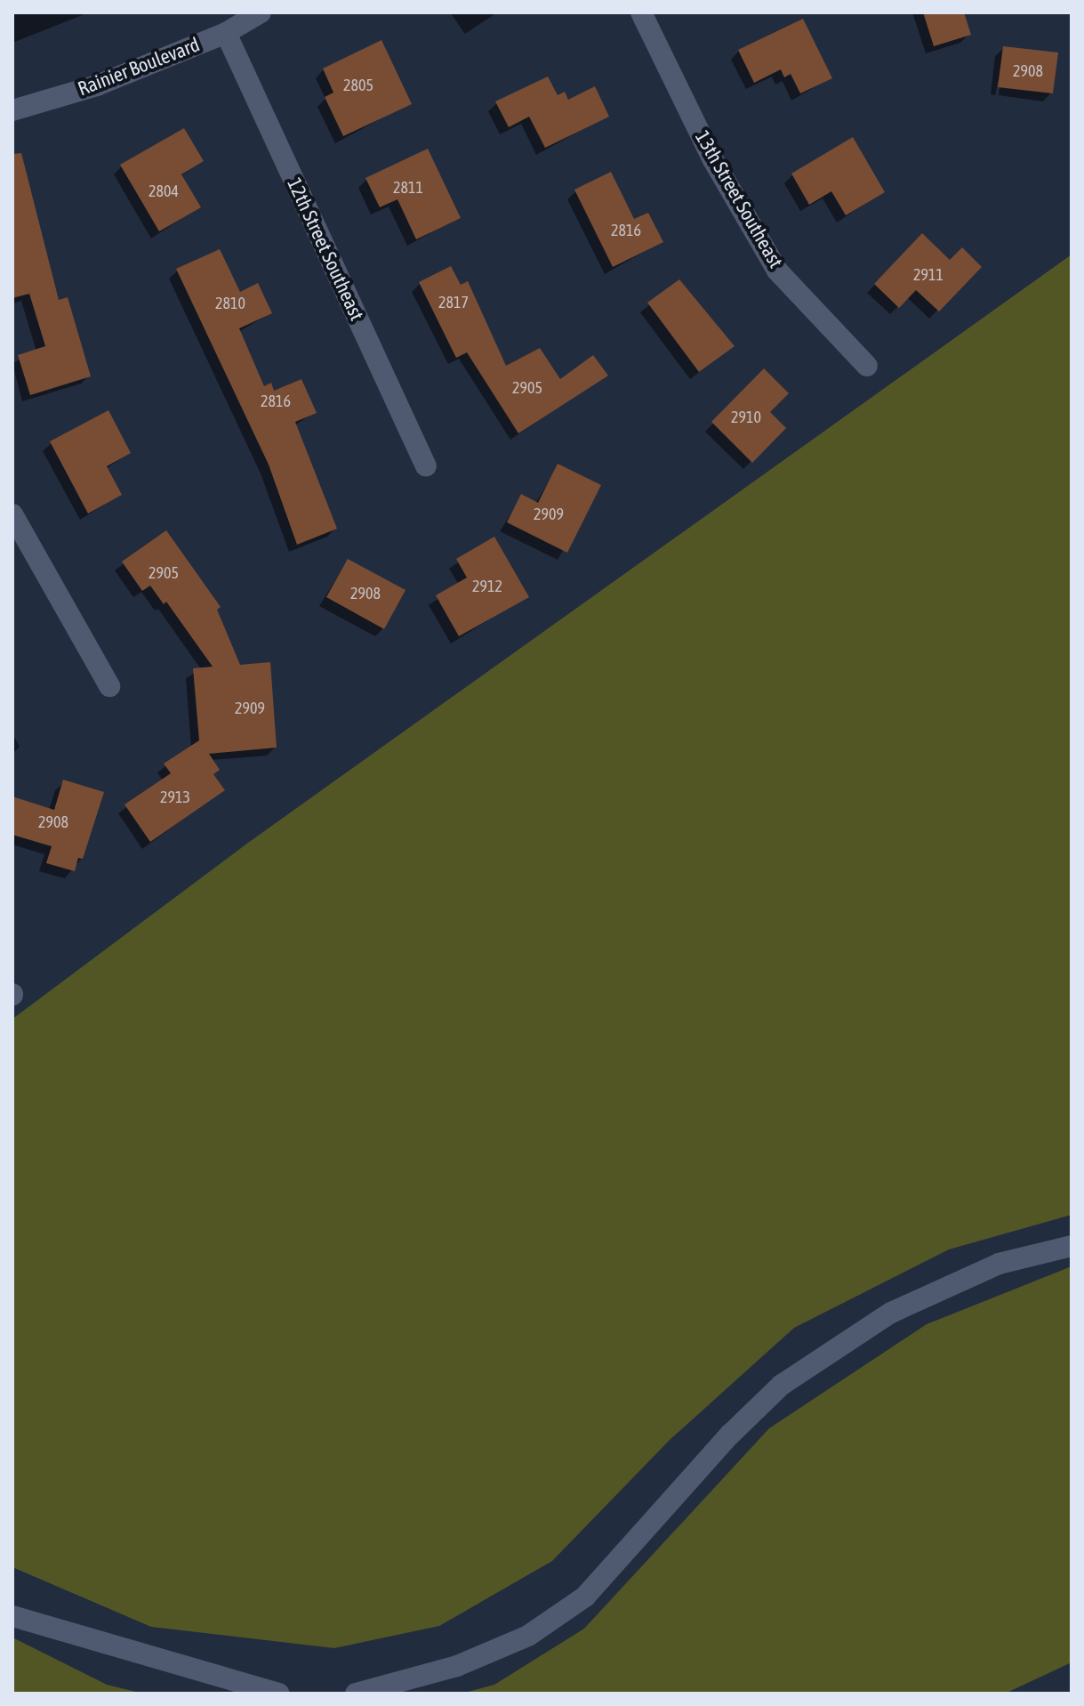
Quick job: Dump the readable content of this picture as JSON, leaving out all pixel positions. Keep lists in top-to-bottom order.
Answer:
{
  "streets": {
    "street": ["Rainier Boulevard", "13th Street Southeast", "12th Street Southeast"]
  },
  "crossings": [
    ["Rainier Boulevard", "12th Street Southeast"]
  ],
  "house_numbers": [
    "2908",
    "2805",
    "2811",
    "2804",
    "2816",
    "2911",
    "2817",
    "2810",
    "2905",
    "2816",
    "2910",
    "2909",
    "2905",
    "2912",
    "2908",
    "2909",
    "2913",
    "2908"
  ]
}
